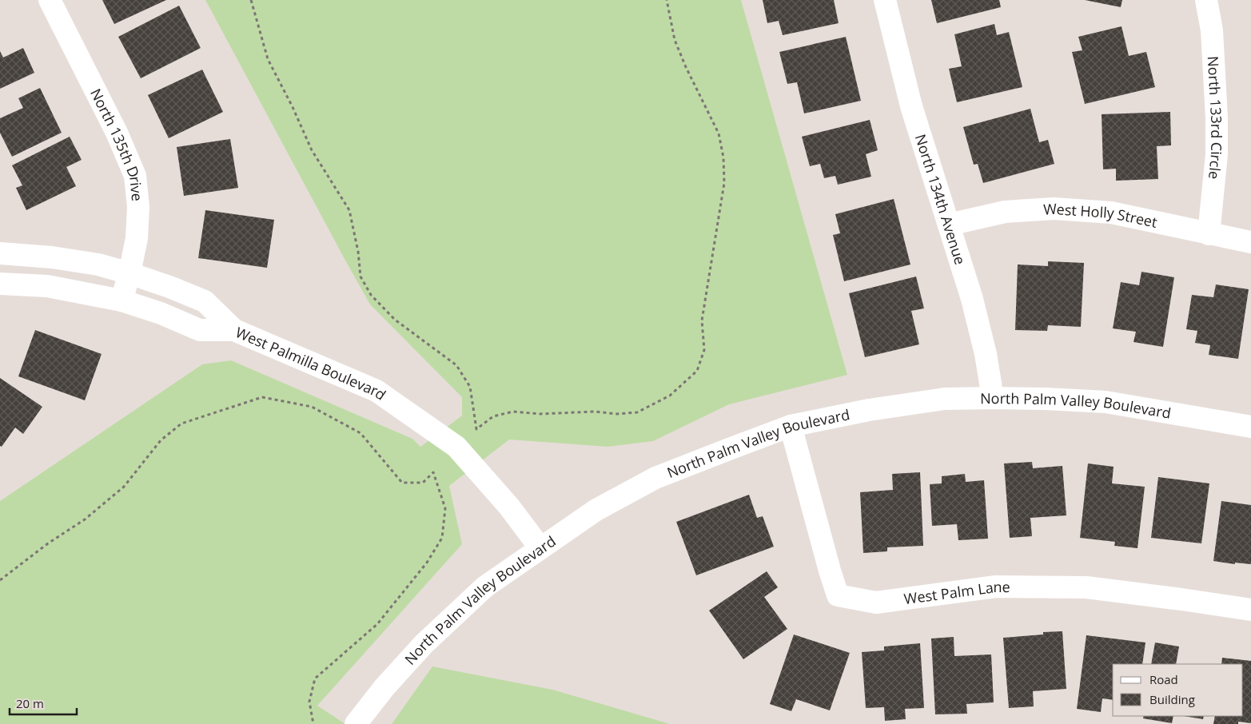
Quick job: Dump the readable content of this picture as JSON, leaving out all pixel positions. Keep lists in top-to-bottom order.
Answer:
{
  "streets": {
    "street": [
      "North 133rd Circle",
      "North 135th Drive",
      "North 134th Avenue",
      "West Holly Street",
      "West Palmilla Boulevard",
      "North Palm Valley Boulevard",
      "West Palm Lane"
    ]
  },
  "crossings": [
    ["North 133rd Circle", "West Holly Street"],
    ["North 135th Drive", "West Palmilla Boulevard"],
    ["North 134th Avenue", "West Holly Street"],
    ["North 134th Avenue", "North Palm Valley Boulevard"],
    ["West Palmilla Boulevard", "North Palm Valley Boulevard"],
    ["North Palm Valley Boulevard", "West Palm Lane"]
  ],
  "legend": ["Road", "Building"],
  "scale_bar": "20 m"
}
